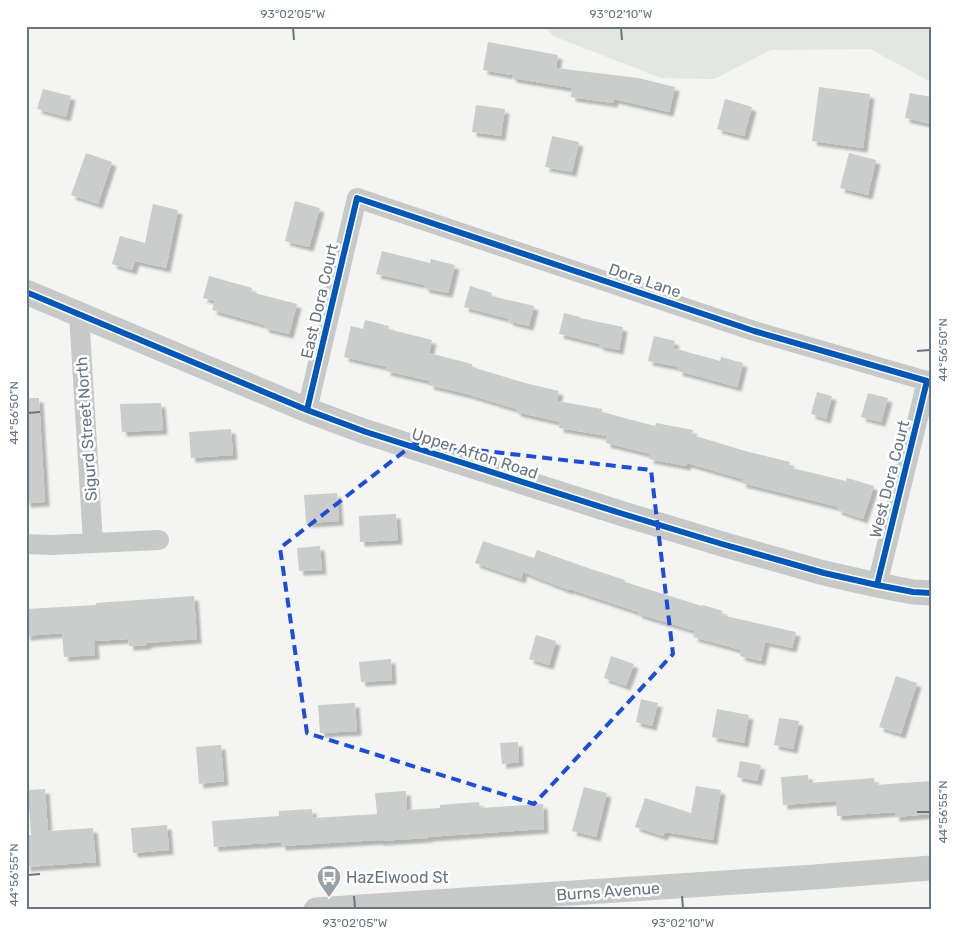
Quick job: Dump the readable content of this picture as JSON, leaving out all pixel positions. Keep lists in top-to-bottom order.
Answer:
{
  "streets": {
    "street": [
      "Dora Lane",
      "East Dora Court",
      "Sigurd Street North",
      "Upper Afton Road",
      "West Dora Court",
      "Burns Avenue"
    ]
  },
  "crossings": [
    ["Dora Lane", "East Dora Court"],
    ["Dora Lane", "West Dora Court"],
    ["East Dora Court", "Upper Afton Road"],
    ["Sigurd Street North", "Upper Afton Road"],
    ["Upper Afton Road", "West Dora Court"]
  ],
  "places": {
    "bus stop": ["HazElwood St"]
  },
  "coordinates": [
    "93°02'05\"W",
    "93°02'10\"W",
    "44°56'50\"N",
    "44°56'55\"N"
  ]
}
